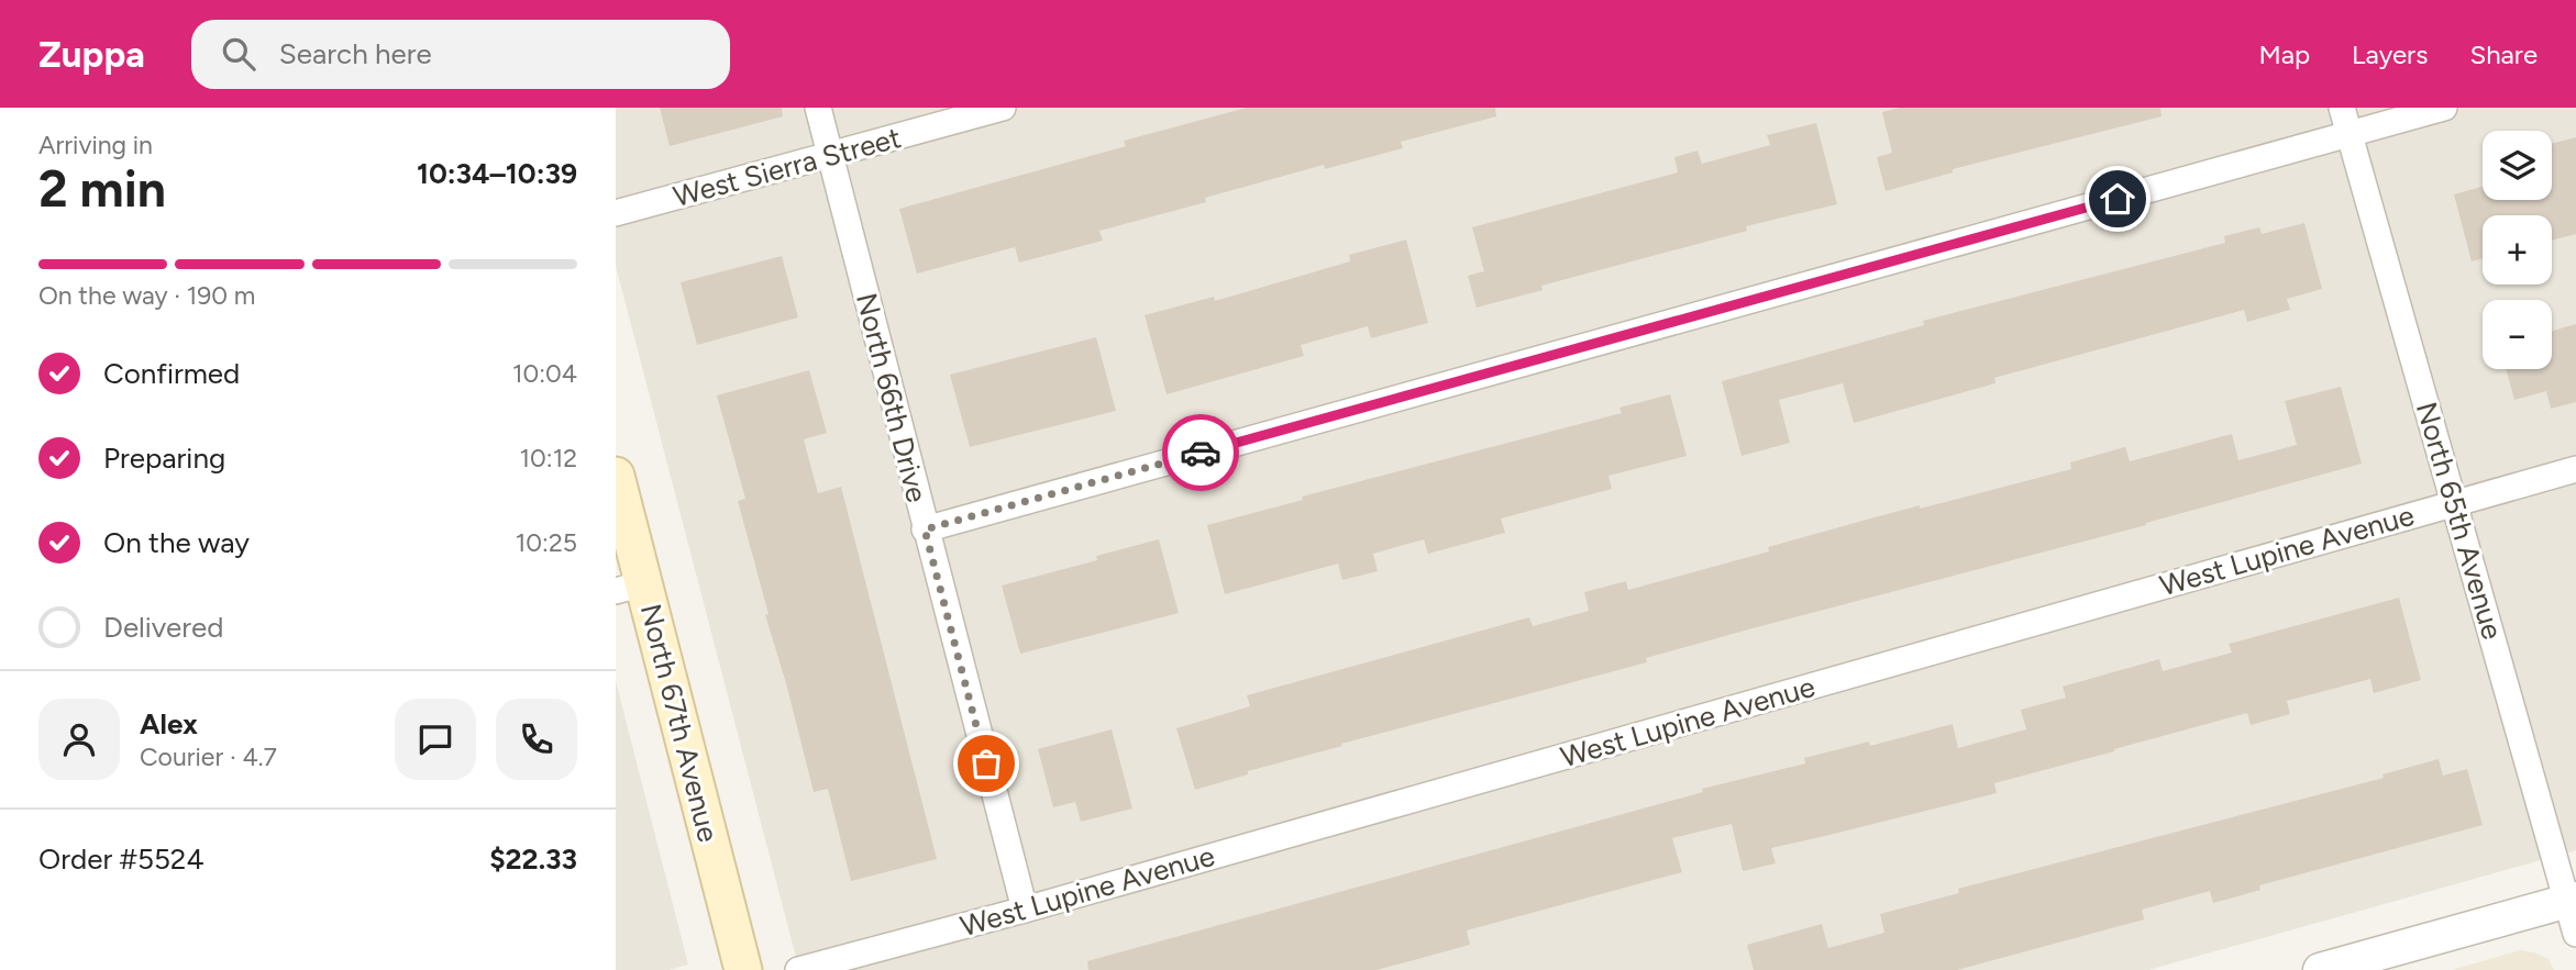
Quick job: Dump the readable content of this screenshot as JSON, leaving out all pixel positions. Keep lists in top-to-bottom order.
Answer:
{
  "streets": {
    "main road": ["North 67th Avenue"],
    "street": [
      "West Sierra Street",
      "North 66th Drive",
      "North 65th Avenue",
      "West Lupine Avenue"
    ]
  },
  "crossings": [
    ["West Sierra Street", "North 66th Drive"],
    ["North 66th Drive", "West Lupine Avenue"],
    ["North 65th Avenue", "West Lupine Avenue"]
  ],
  "page": {
    "header": "Zuppa",
    "search": "Search here",
    "nav": ["Map", "Layers", "Share"],
    "heading": ["2 min", "Arriving in", "10:34–10:39"],
    "panel": [
      "Alex",
      "Courier · 4.7",
      "Order #5524",
      "$22.33"
    ],
    "map_buttons": ["+", "−"],
    "bar": "On the way · 190 m",
    "list": [
      ["Confirmed", "10:04"],
      ["Preparing", "10:12"],
      ["On the way", "10:25"],
      "Delivered"
    ]
  }
}
